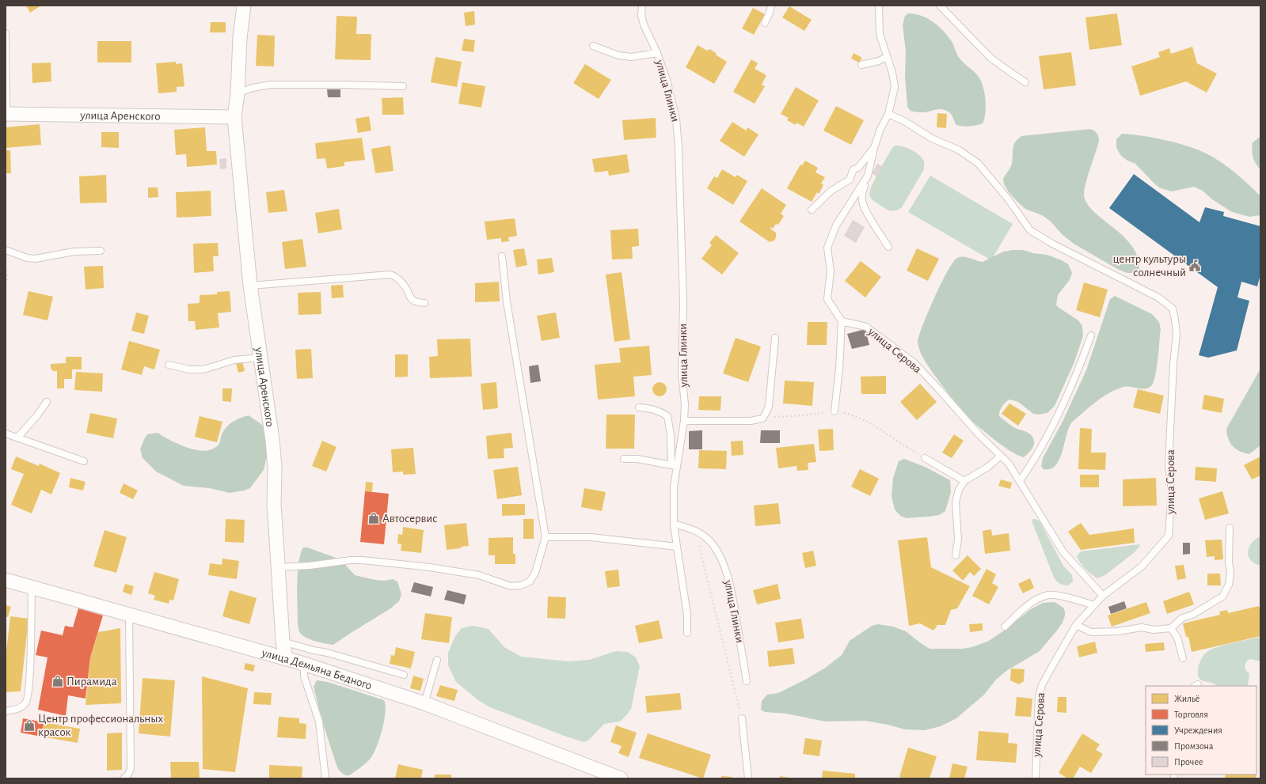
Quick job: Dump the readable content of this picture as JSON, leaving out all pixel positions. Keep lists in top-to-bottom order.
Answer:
{
  "streets": {
    "street": ["улица Аренского", "улица Демьяна Бедного"],
    "lane": ["улица Глинки", "улица Серова"]
  },
  "crossings": [
    ["улица Аренского", "улица Демьяна Бедного"]
  ],
  "places": {
    "public building": ["центр культуры солнечный"],
    "shop": ["Автосервис", "Пирамида", "Центр профессиональных красок"]
  },
  "legend": [
    "Жильё",
    "Торговля",
    "Учреждения",
    "Промзона",
    "Прочее"
  ]
}
